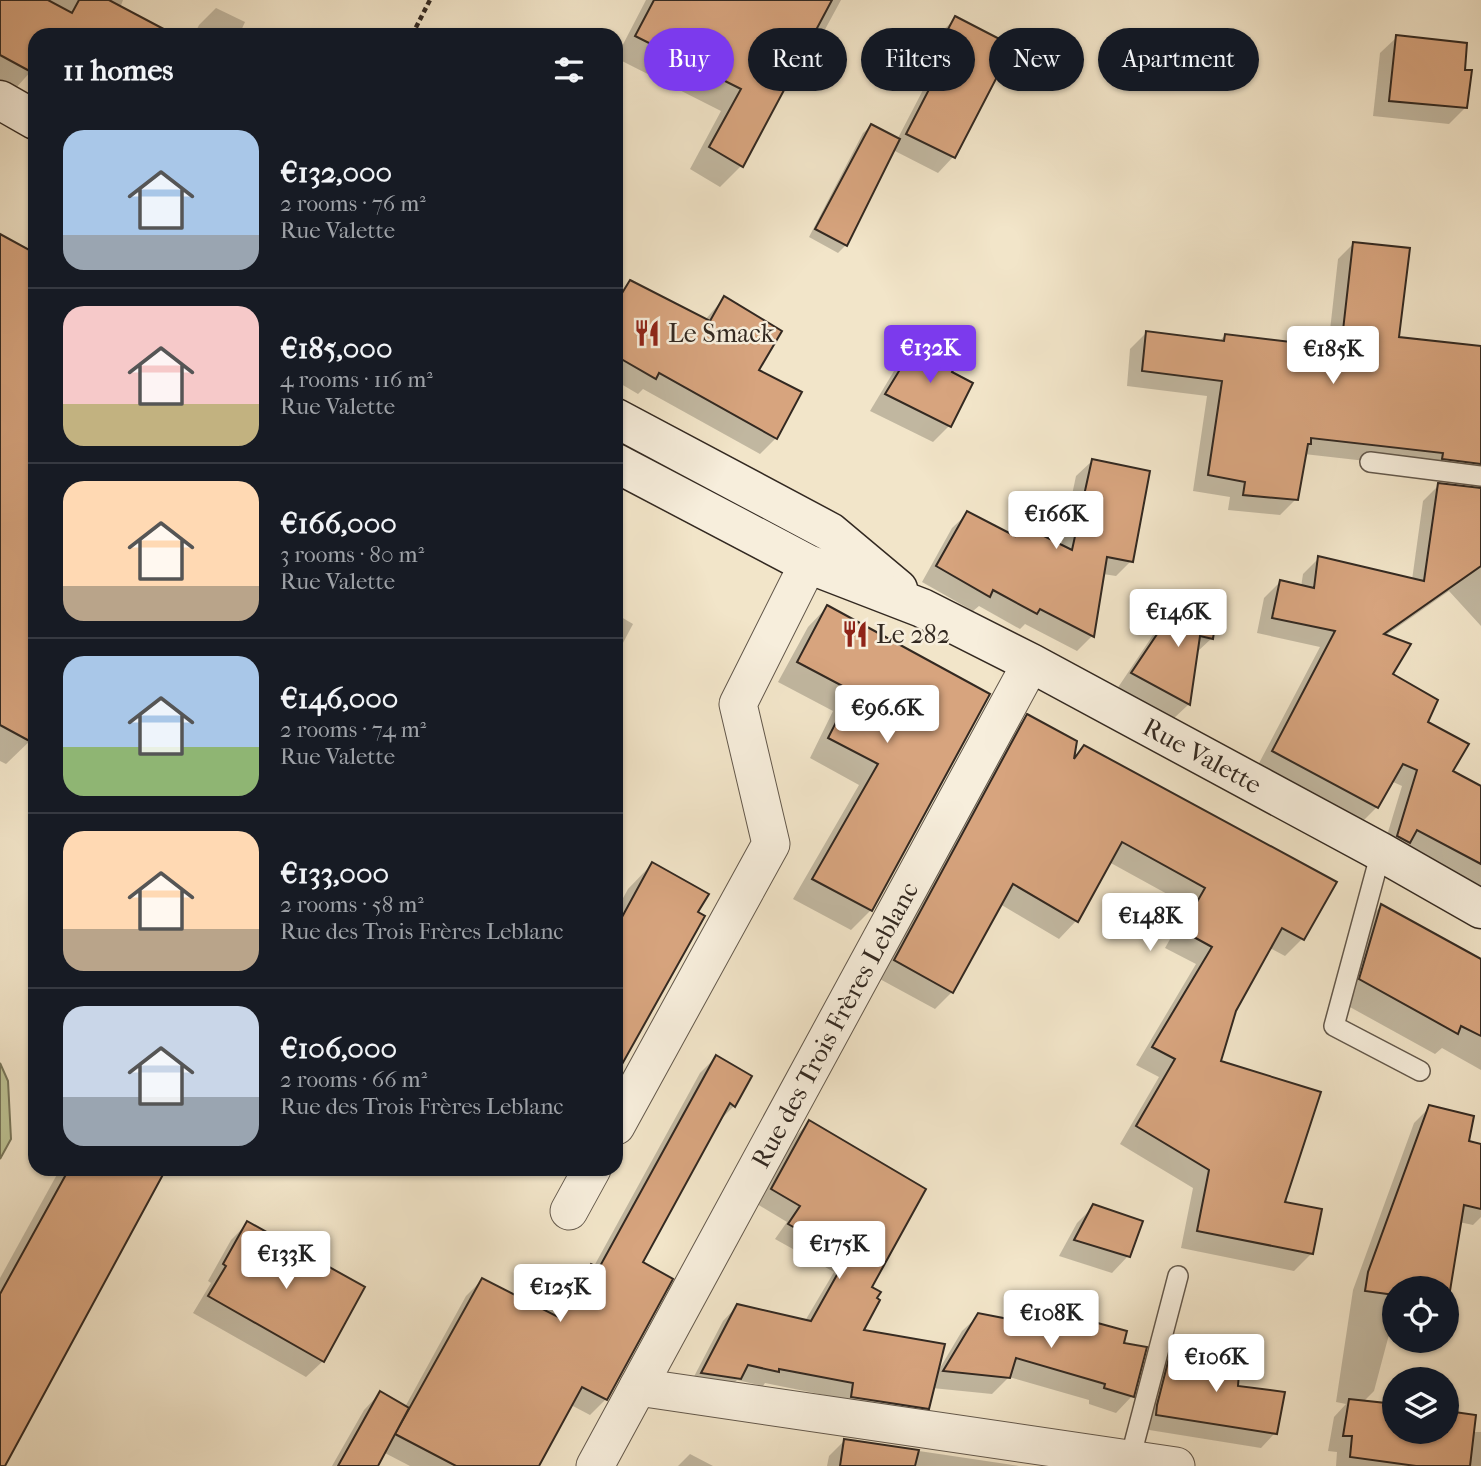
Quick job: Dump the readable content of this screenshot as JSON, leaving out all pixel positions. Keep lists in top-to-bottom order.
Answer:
{
  "streets": {
    "main road": ["Rue Valette"],
    "street": ["Rue des Trois Frères Leblanc"]
  },
  "crossings": [
    ["Rue Valette", "Rue des Trois Frères Leblanc"]
  ],
  "places": {
    "restaurant": ["Le Smack", "Le 282"]
  },
  "page": {
    "chip": [
      "Buy",
      "Rent",
      "Filters",
      "New",
      "Apartment"
    ],
    "heading": "11 homes",
    "list": [
      {
        "name": "€132,000",
        "note": "2 rooms · 76 m² · Rue Valette"
      },
      {
        "name": "€185,000",
        "note": "4 rooms · 116 m² · Rue Valette"
      },
      {
        "name": "€166,000",
        "note": "3 rooms · 80 m² · Rue Valette"
      },
      {
        "name": "€146,000",
        "note": "2 rooms · 74 m² · Rue Valette"
      },
      {
        "name": "€133,000",
        "note": "2 rooms · 58 m² · Rue des Trois Frères Leblanc"
      },
      {
        "name": "€106,000",
        "note": "2 rooms · 66 m² · Rue des Trois Frères Leblanc"
      }
    ],
    "price": [
      "€132K",
      "€185K",
      "€166K",
      "€146K",
      "€96.6K",
      "€148K",
      "€175K",
      "€133K",
      "€125K",
      "€108K",
      "€106K"
    ]
  }
}
